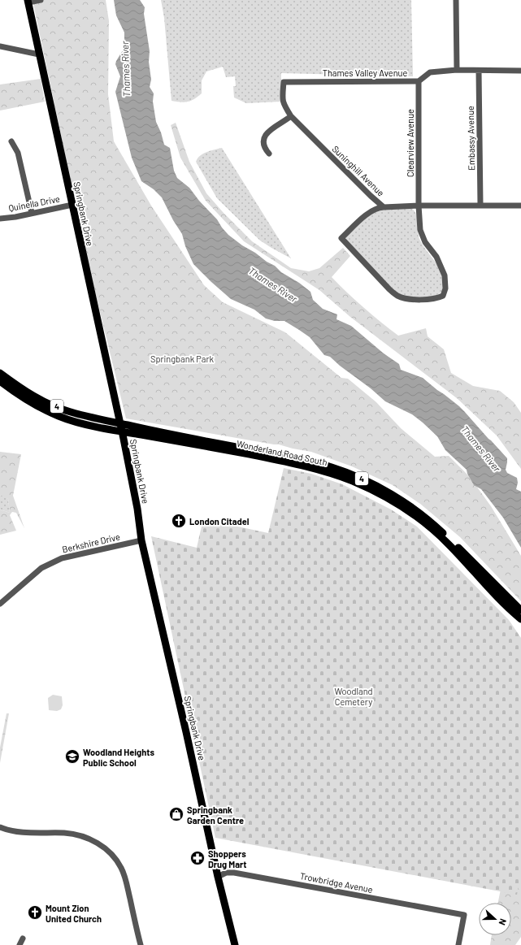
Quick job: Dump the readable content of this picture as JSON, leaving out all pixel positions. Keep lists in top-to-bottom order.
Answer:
{
  "streets": {
    "main road": ["Springbank Drive", "4", "Wonderland Road South"],
    "street": [
      "Thames Valley Avenue",
      "Embassy Avenue",
      "Clearview Avenue",
      "Suninghill Avenue",
      "Quinella Drive",
      "Berkshire Drive",
      "Trowbridge Avenue"
    ]
  },
  "crossings": [
    ["Thames Valley Avenue", "Embassy Avenue"],
    ["Thames Valley Avenue", "Clearview Avenue"],
    ["Thames Valley Avenue", "Suninghill Avenue"],
    ["Embassy Avenue", "Suninghill Avenue"],
    ["Clearview Avenue", "Suninghill Avenue"],
    ["Quinella Drive", "Springbank Drive"],
    ["Springbank Drive", "Wonderland Road South"],
    ["Springbank Drive", "Berkshire Drive"],
    ["Springbank Drive", "Trowbridge Avenue"]
  ],
  "water": ["Thames River"],
  "parks": ["Springbank Park", "Woodland Cemetery"],
  "places": {
    "church": ["London Citadel", "Mount Zion United Church"],
    "school or university": ["Woodland Heights Public School"],
    "shop": ["Springbank Garden Centre"],
    "pharmacy": ["Shoppers Drug Mart"]
  },
  "north": "right"
}
